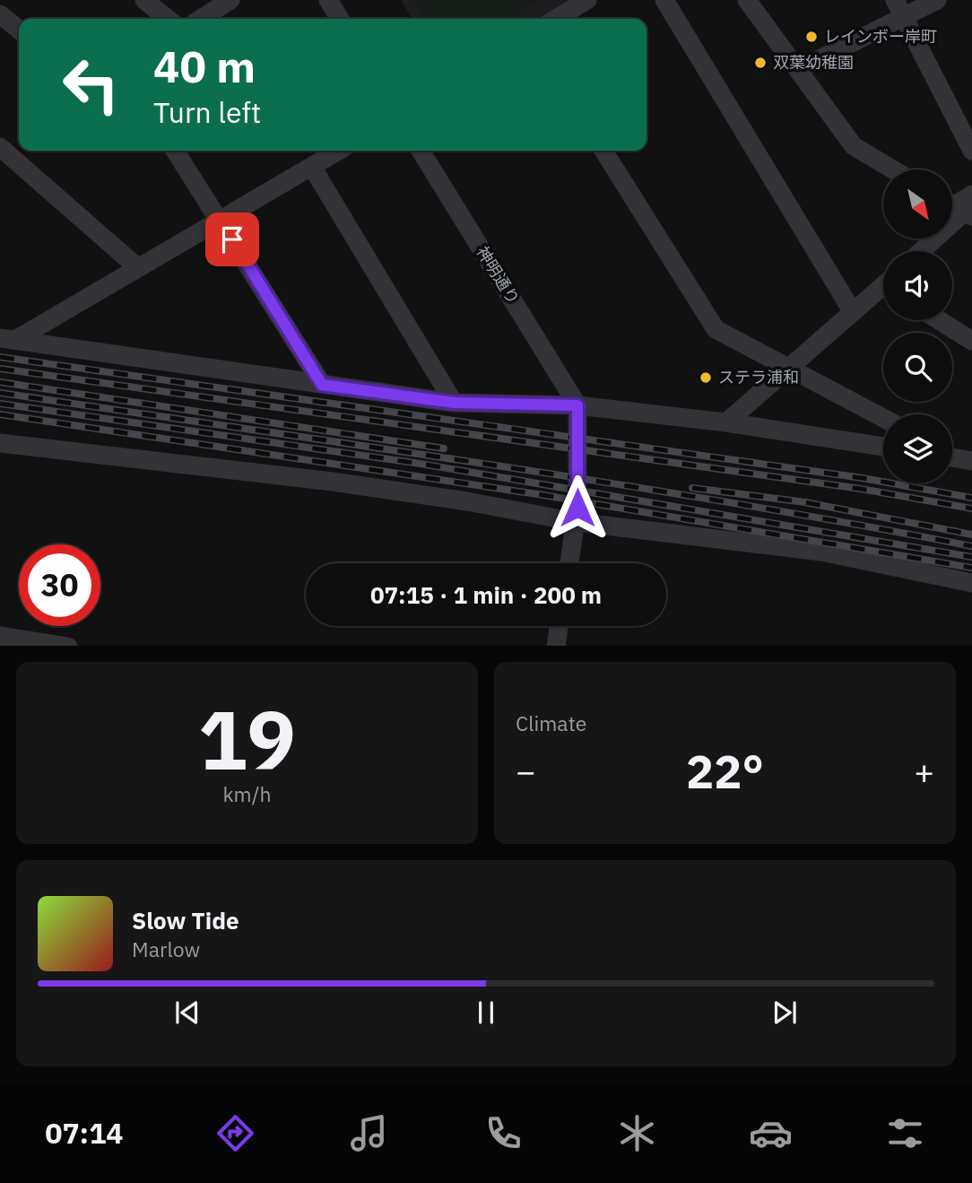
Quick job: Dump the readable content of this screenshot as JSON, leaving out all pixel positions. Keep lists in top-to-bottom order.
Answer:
{
  "streets": {
    "street": ["神明通り"]
  },
  "places": ["レインボー岸町", "双葉幼稚園", "ステラ浦和"],
  "north": "bottom right",
  "page": {
    "turn": ["40 m", "Turn left"],
    "limit": "30",
    "trip": "07:15 · 1 min · 200 m",
    "tile": [
      ["19", "km/h"],
      "Climate"
    ],
    "heat": ["−", "22°", "+"],
    "song": ["Slow Tide", "Marlow"],
    "tabs": "07:14"
  }
}
